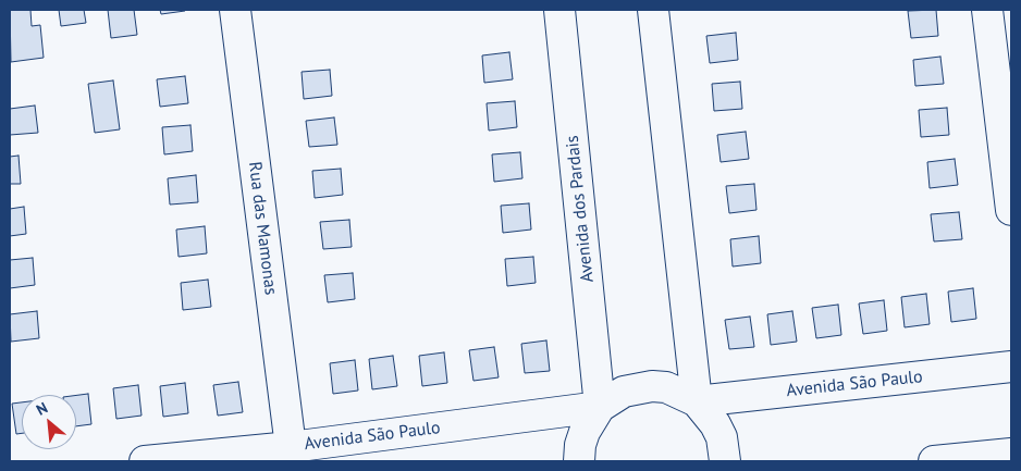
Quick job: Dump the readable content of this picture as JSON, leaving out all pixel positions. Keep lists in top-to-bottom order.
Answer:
{
  "streets": {
    "street": ["Avenida dos Pardais", "Rua das Mamonas", "Avenida São Paulo"]
  },
  "crossings": [
    ["Avenida dos Pardais", "Avenida São Paulo"],
    ["Rua das Mamonas", "Avenida São Paulo"]
  ],
  "north": "top left"
}
